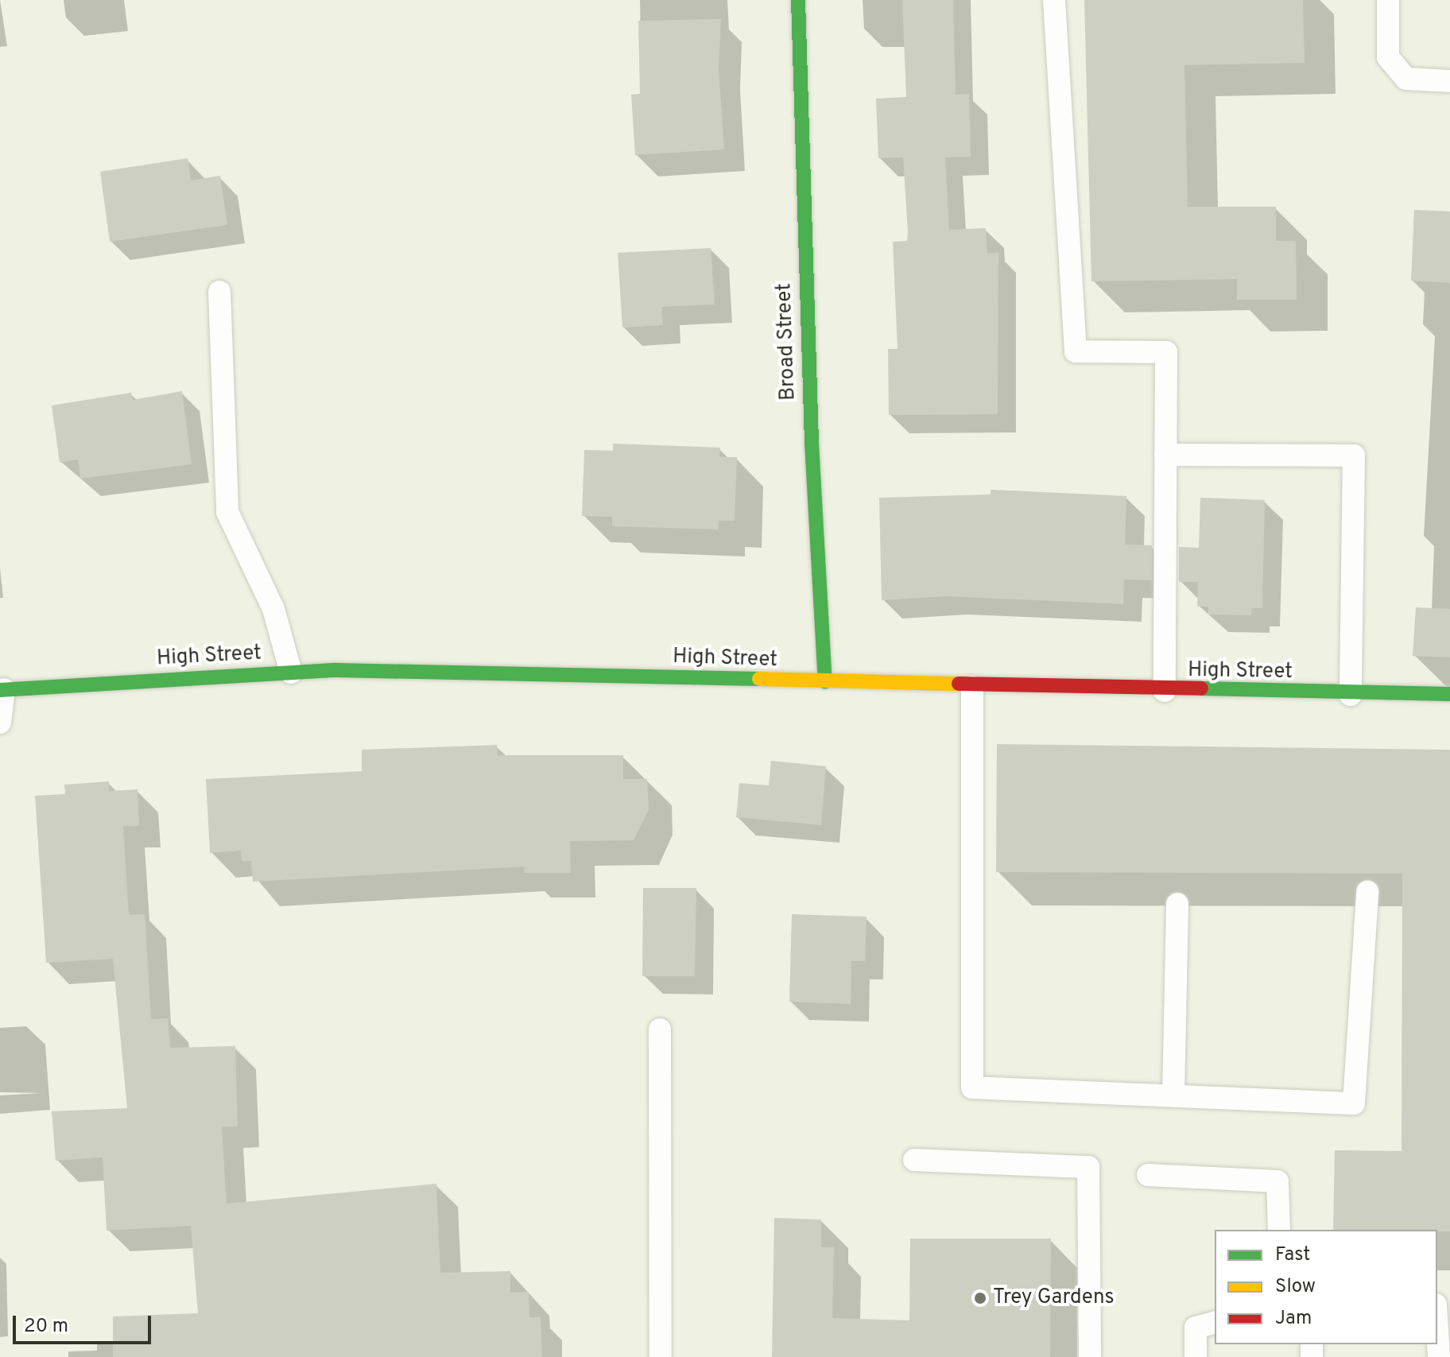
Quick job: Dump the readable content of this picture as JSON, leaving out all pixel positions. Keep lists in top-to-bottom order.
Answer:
{
  "streets": {
    "street": ["Broad Street", "High Street"]
  },
  "crossings": [
    ["Broad Street", "High Street"]
  ],
  "places": ["Trey Gardens"],
  "legend": ["Fast", "Slow", "Jam"],
  "scale_bar": "20 m"
}
